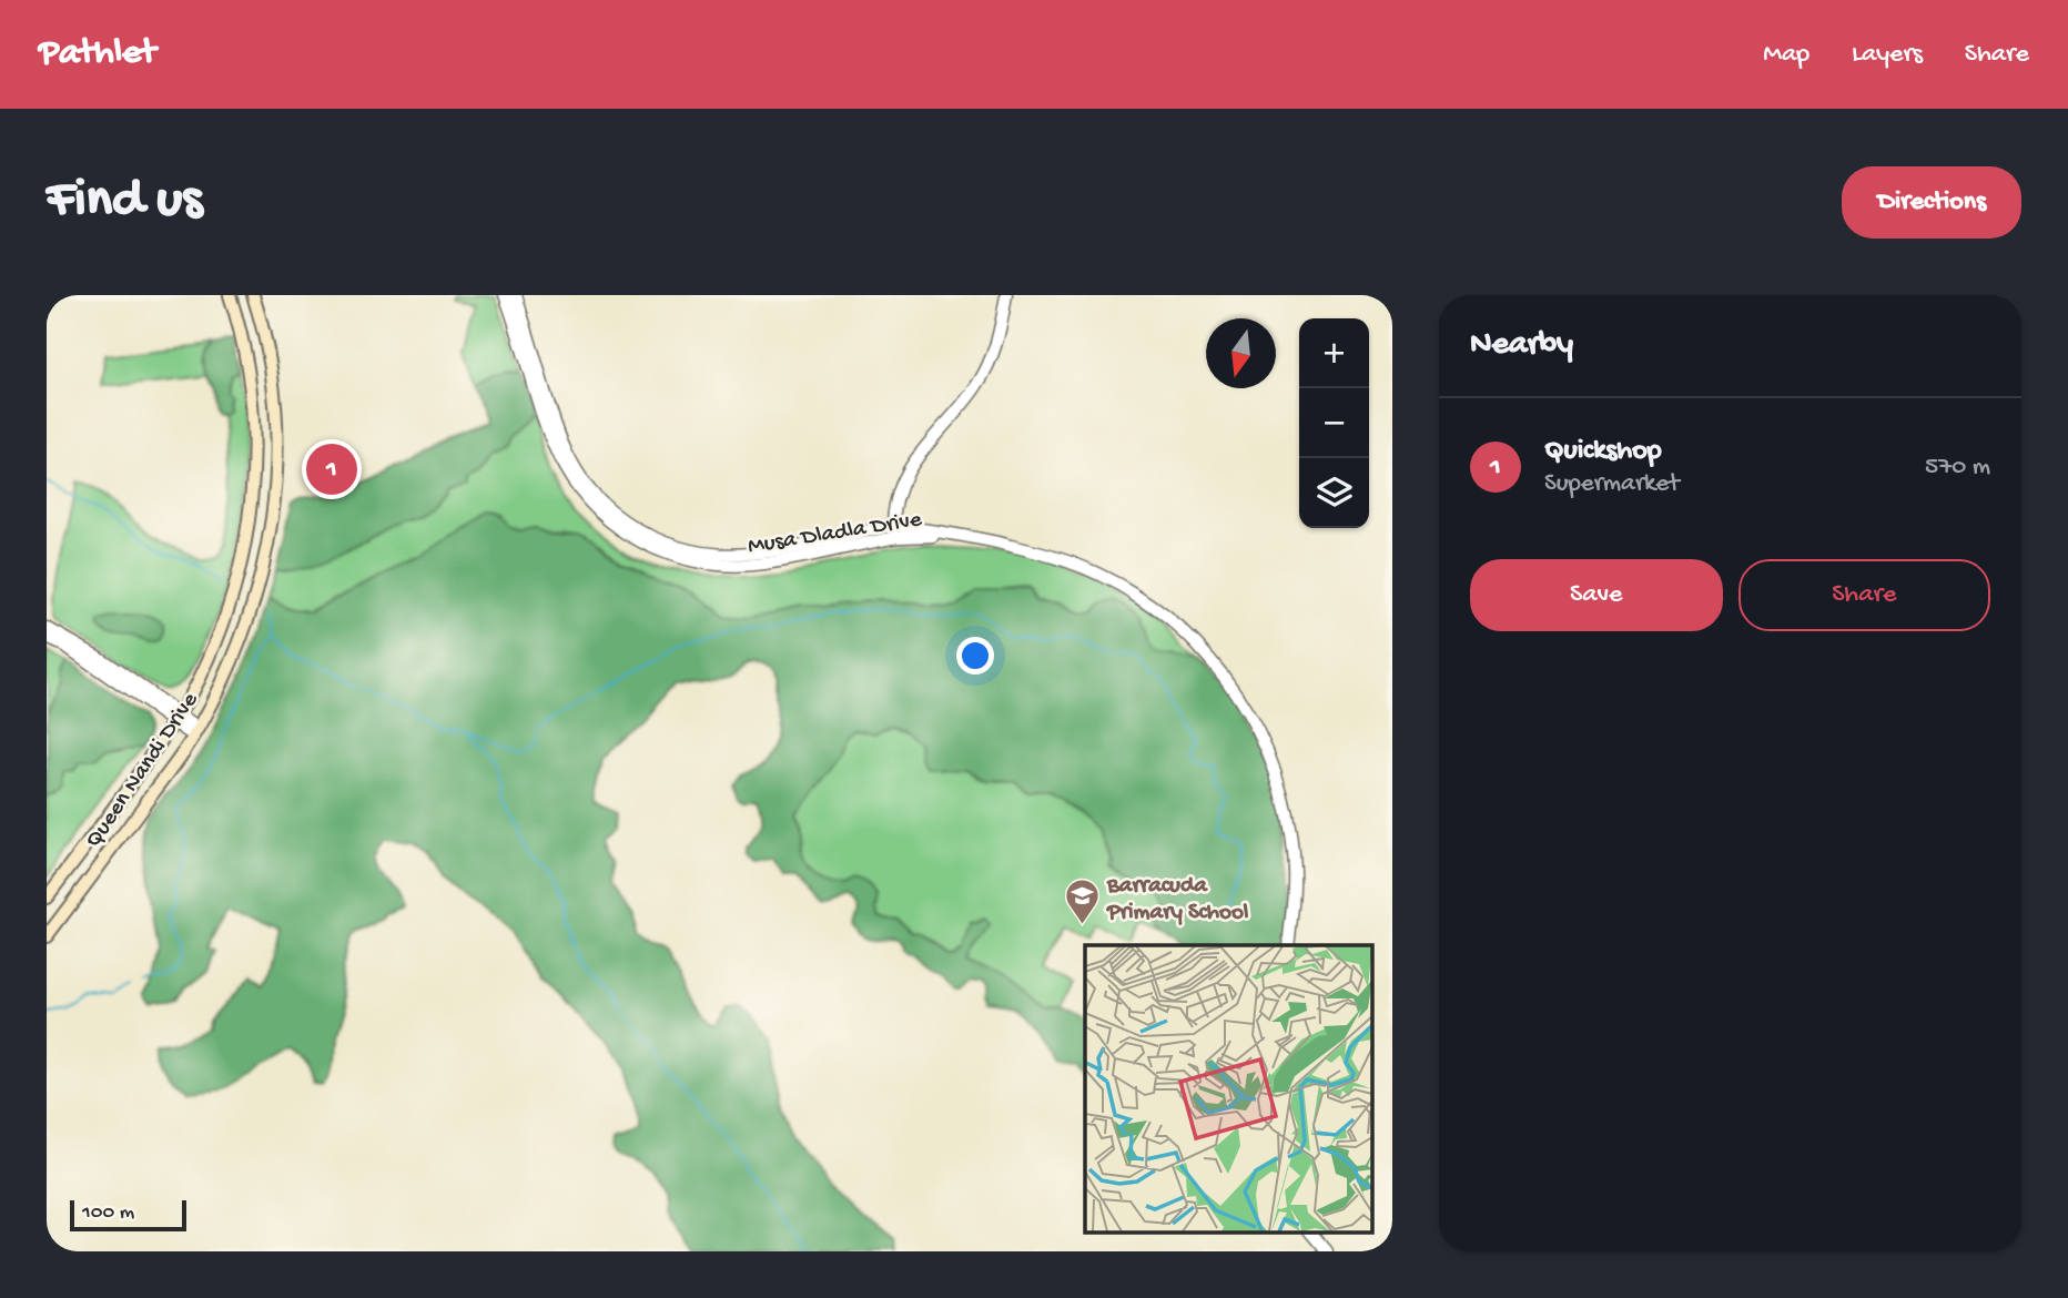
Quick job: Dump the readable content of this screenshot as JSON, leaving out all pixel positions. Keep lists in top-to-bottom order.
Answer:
{
  "streets": {
    "main road": ["Queen Nandi Drive"],
    "street": ["Musa Dladla Drive"]
  },
  "places": {
    "school or university": ["Barracuda Primary School"]
  },
  "scale_bar": "100 m",
  "north": "bottom",
  "page": {
    "header": "Pathlet",
    "nav": ["Map", "Layers", "Share"],
    "buttons": [
      "Directions",
      ["Save", "Share"]
    ],
    "title": "Find us",
    "heading": "Nearby",
    "map_buttons": ["+", "−"],
    "list": [
      {
        "mark": "1",
        "name": "Quickshop",
        "note": "Supermarket",
        "value": "570 m"
      }
    ],
    "pins": "1",
    "scale": "100 m"
  }
}
